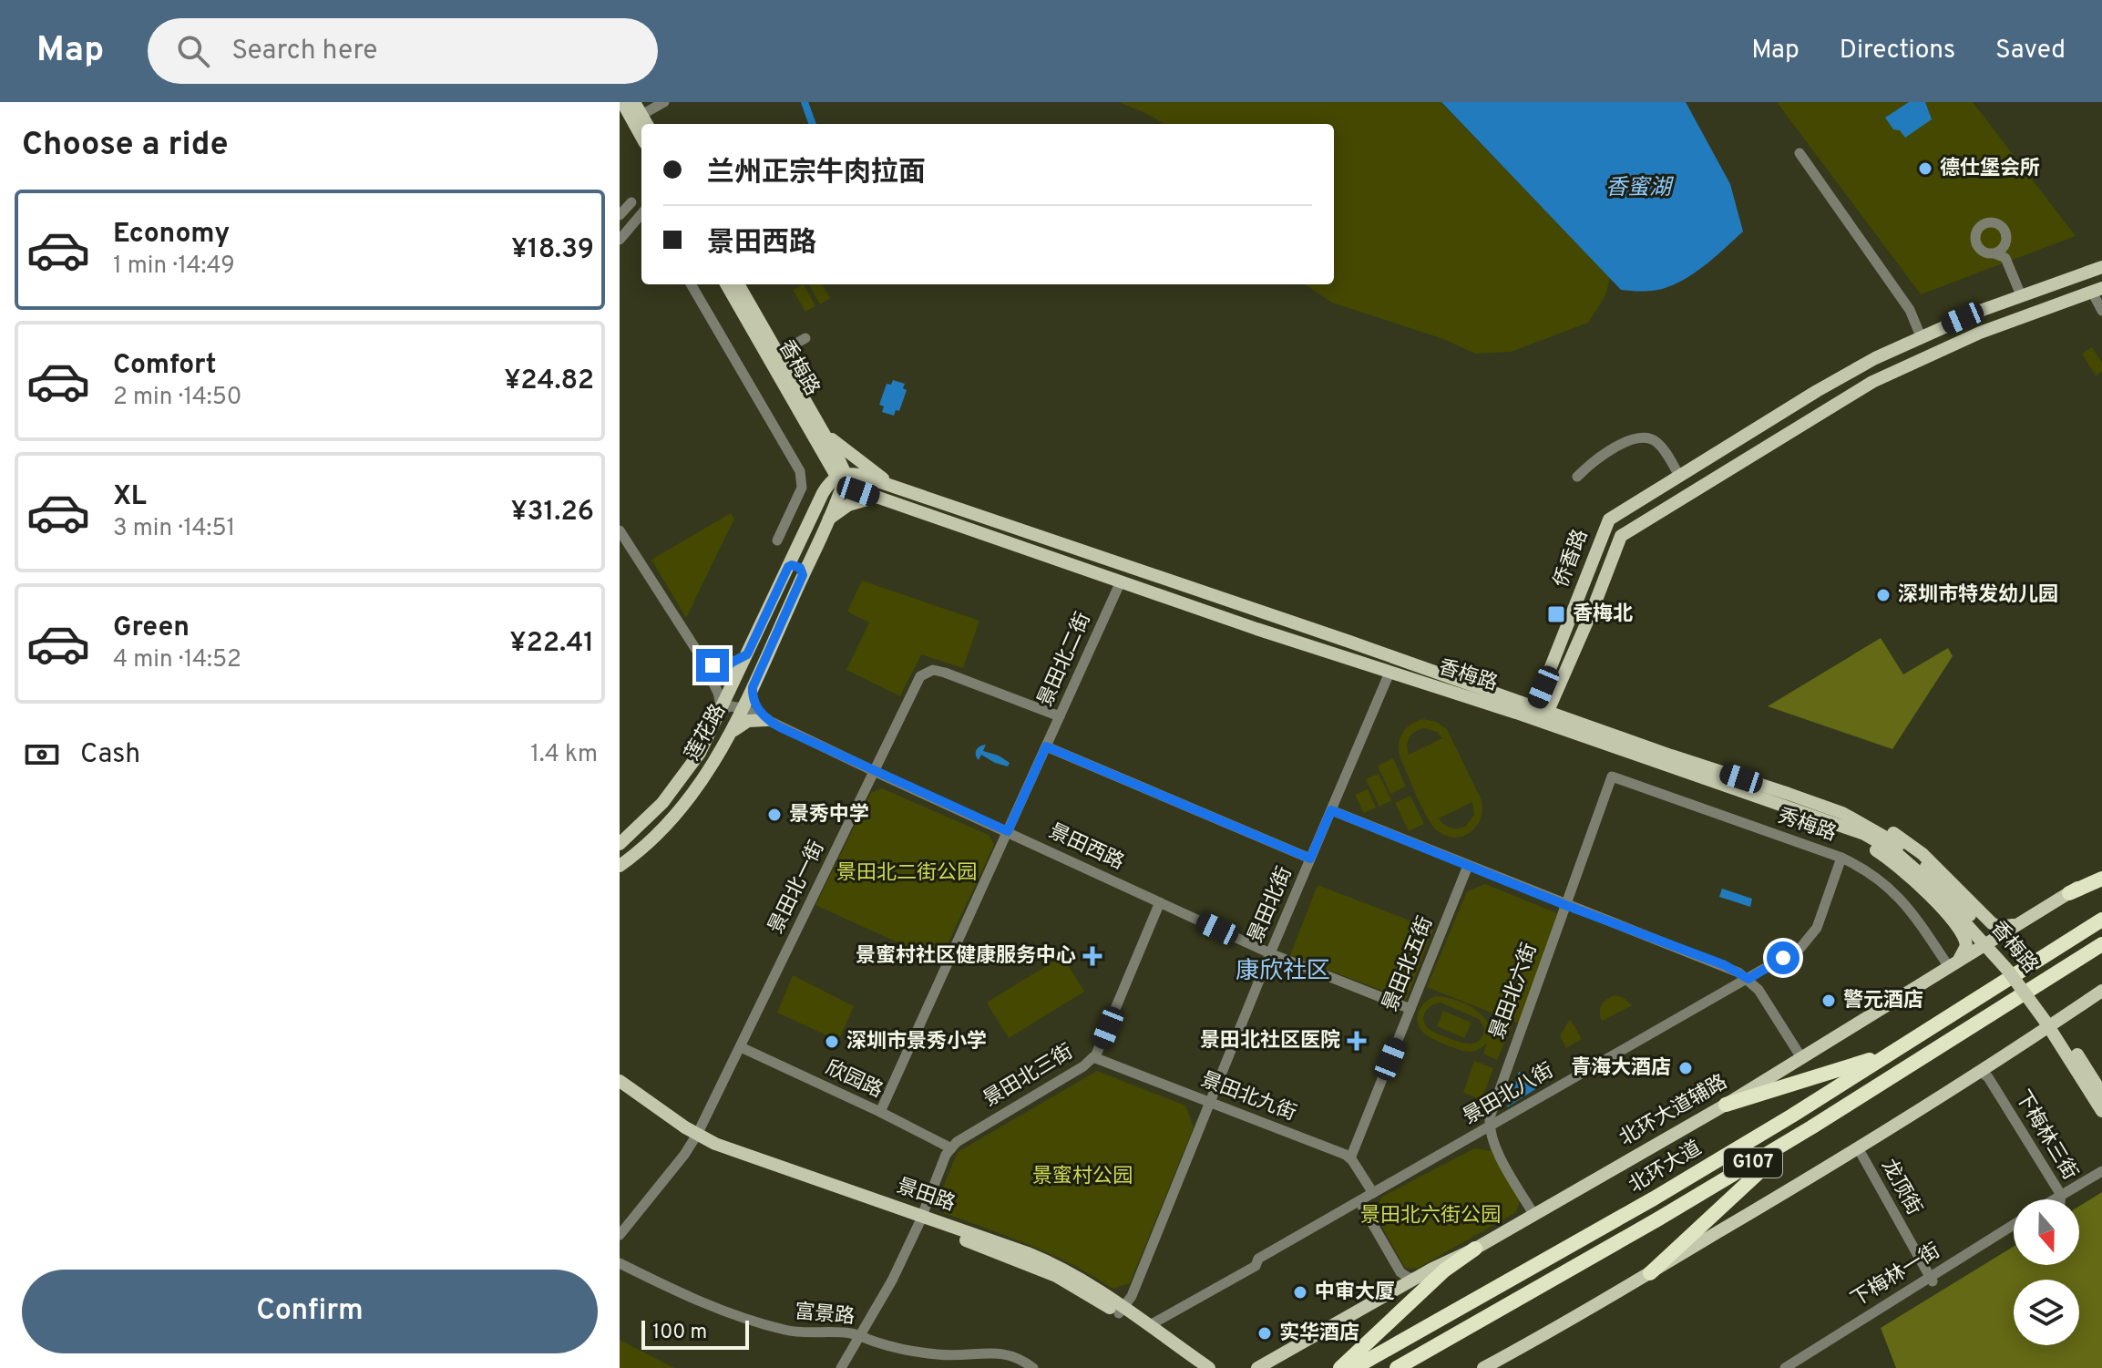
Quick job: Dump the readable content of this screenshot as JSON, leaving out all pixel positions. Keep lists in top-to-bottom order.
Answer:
{
  "streets": {
    "highway": ["G107", "北环大道"],
    "main road": [
      "香梅路",
      "侨香路",
      "莲花路",
      "北环大道辅路",
      "景田路"
    ],
    "street": [
      "景田北二街",
      "秀梅路",
      "景田西路",
      "景田北一街",
      "景田北街",
      "景田北五街",
      "景田北六街",
      "景田北三街",
      "欣园路",
      "景田北八街",
      "景田北九街",
      "下梅林三街",
      "龙顶街",
      "下梅林一街",
      "富景路"
    ]
  },
  "crossings": [
    ["香梅路", "侨香路"],
    ["香梅路", "景田北二街"],
    ["香梅路", "莲花路"],
    ["香梅路", "景田北街"],
    ["景田北二街", "景田西路"],
    ["景田北二街", "景田北一街"],
    ["景田北二街", "欣园路"],
    ["莲花路", "景田西路"],
    ["秀梅路", "景田北六街"],
    ["秀梅路", "景田北八街"],
    ["秀梅路", "北环大道辅路"],
    ["景田西路", "景田北一街"],
    ["景田西路", "景田北街"],
    ["景田西路", "景田北五街"],
    ["景田西路", "景田北三街"],
    ["景田北一街", "欣园路"],
    ["景田北一街", "景田路"],
    ["景田北街", "景田北九街"],
    ["景田北街", "景田路"],
    ["景田北五街", "景田北九街"],
    ["景田北六街", "景田北八街"],
    ["景田北三街", "欣园路"],
    ["景田北三街", "景田北九街"],
    ["景田北八街", "景田路"],
    ["龙顶街", "下梅林一街"]
  ],
  "districts": ["康欣社区"],
  "water": ["香蜜湖"],
  "parks": ["景田北二街公园", "景蜜村公园", "景田北六街公园"],
  "places": {
    "other": [
      "德仕堡会所",
      "深圳市特发幼儿园",
      "景秀中学",
      "警元酒店",
      "深圳市景秀小学",
      "青海大酒店",
      "中审大厦",
      "实华酒店"
    ],
    "transit": ["香梅北"],
    "health": ["景蜜村社区健康服务中心", "景田北社区医院"]
  },
  "scale_bar": "100 m",
  "north": "bottom",
  "page": {
    "header": "Map",
    "search": "Search here",
    "nav": ["Map", "Directions", "Saved"],
    "heading": "Choose a ride",
    "banner": ["兰州正宗牛肉拉面", "景田西路"],
    "list": [
      {
        "name": "Economy",
        "note": "1 min · 14:49",
        "value": "¥18.39"
      },
      {
        "name": "Comfort",
        "note": "2 min · 14:50",
        "value": "¥24.82"
      },
      {
        "name": "XL",
        "note": "3 min · 14:51",
        "value": "¥31.26"
      },
      {
        "name": "Green",
        "note": "4 min · 14:52",
        "value": "¥22.41"
      }
    ],
    "pay": ["Cash", "1.4 km"],
    "buttons": "Confirm",
    "scale": "100 m"
  }
}
